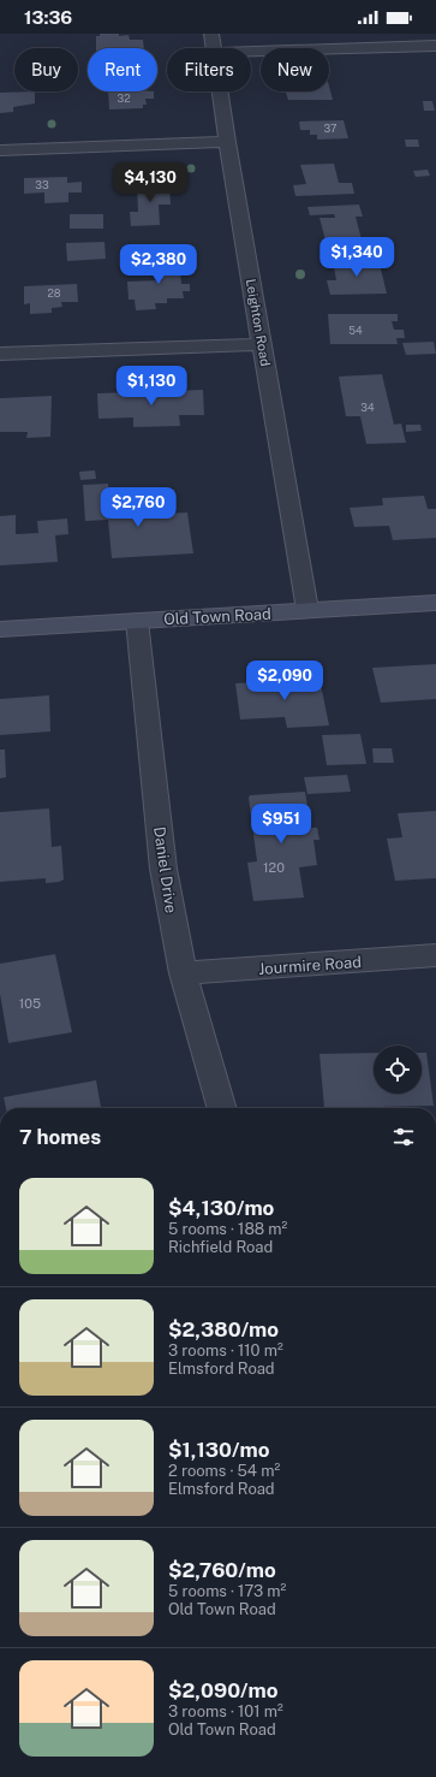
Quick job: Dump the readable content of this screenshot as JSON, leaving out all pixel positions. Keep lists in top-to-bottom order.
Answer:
{
  "streets": {
    "main road": ["Old Town Road"],
    "street": ["Leighton Road", "Daniel Drive", "Jourmire Road"]
  },
  "crossings": [
    ["Leighton Road", "Old Town Road"],
    ["Old Town Road", "Daniel Drive"],
    ["Daniel Drive", "Jourmire Road"]
  ],
  "house_numbers": [
    "32",
    "37",
    "33",
    "28",
    "54",
    "34",
    "120",
    "105"
  ],
  "page": {
    "status": "13:36",
    "chip": [
      "Buy",
      "Rent",
      "Filters",
      "New"
    ],
    "price": [
      "$4,130",
      "$1,340",
      "$2,380",
      "$1,130",
      "$2,760",
      "$2,090",
      "$951"
    ],
    "heading": "7 homes",
    "list": [
      {
        "name": "$4,130/mo",
        "note": "5 rooms · 188 m² · Richfield Road"
      },
      {
        "name": "$2,380/mo",
        "note": "3 rooms · 110 m² · Elmsford Road"
      },
      {
        "name": "$1,130/mo",
        "note": "2 rooms · 54 m² · Elmsford Road"
      },
      {
        "name": "$2,760/mo",
        "note": "5 rooms · 173 m² · Old Town Road"
      },
      {
        "name": "$2,090/mo",
        "note": "3 rooms · 101 m² · Old Town Road"
      }
    ]
  }
}
